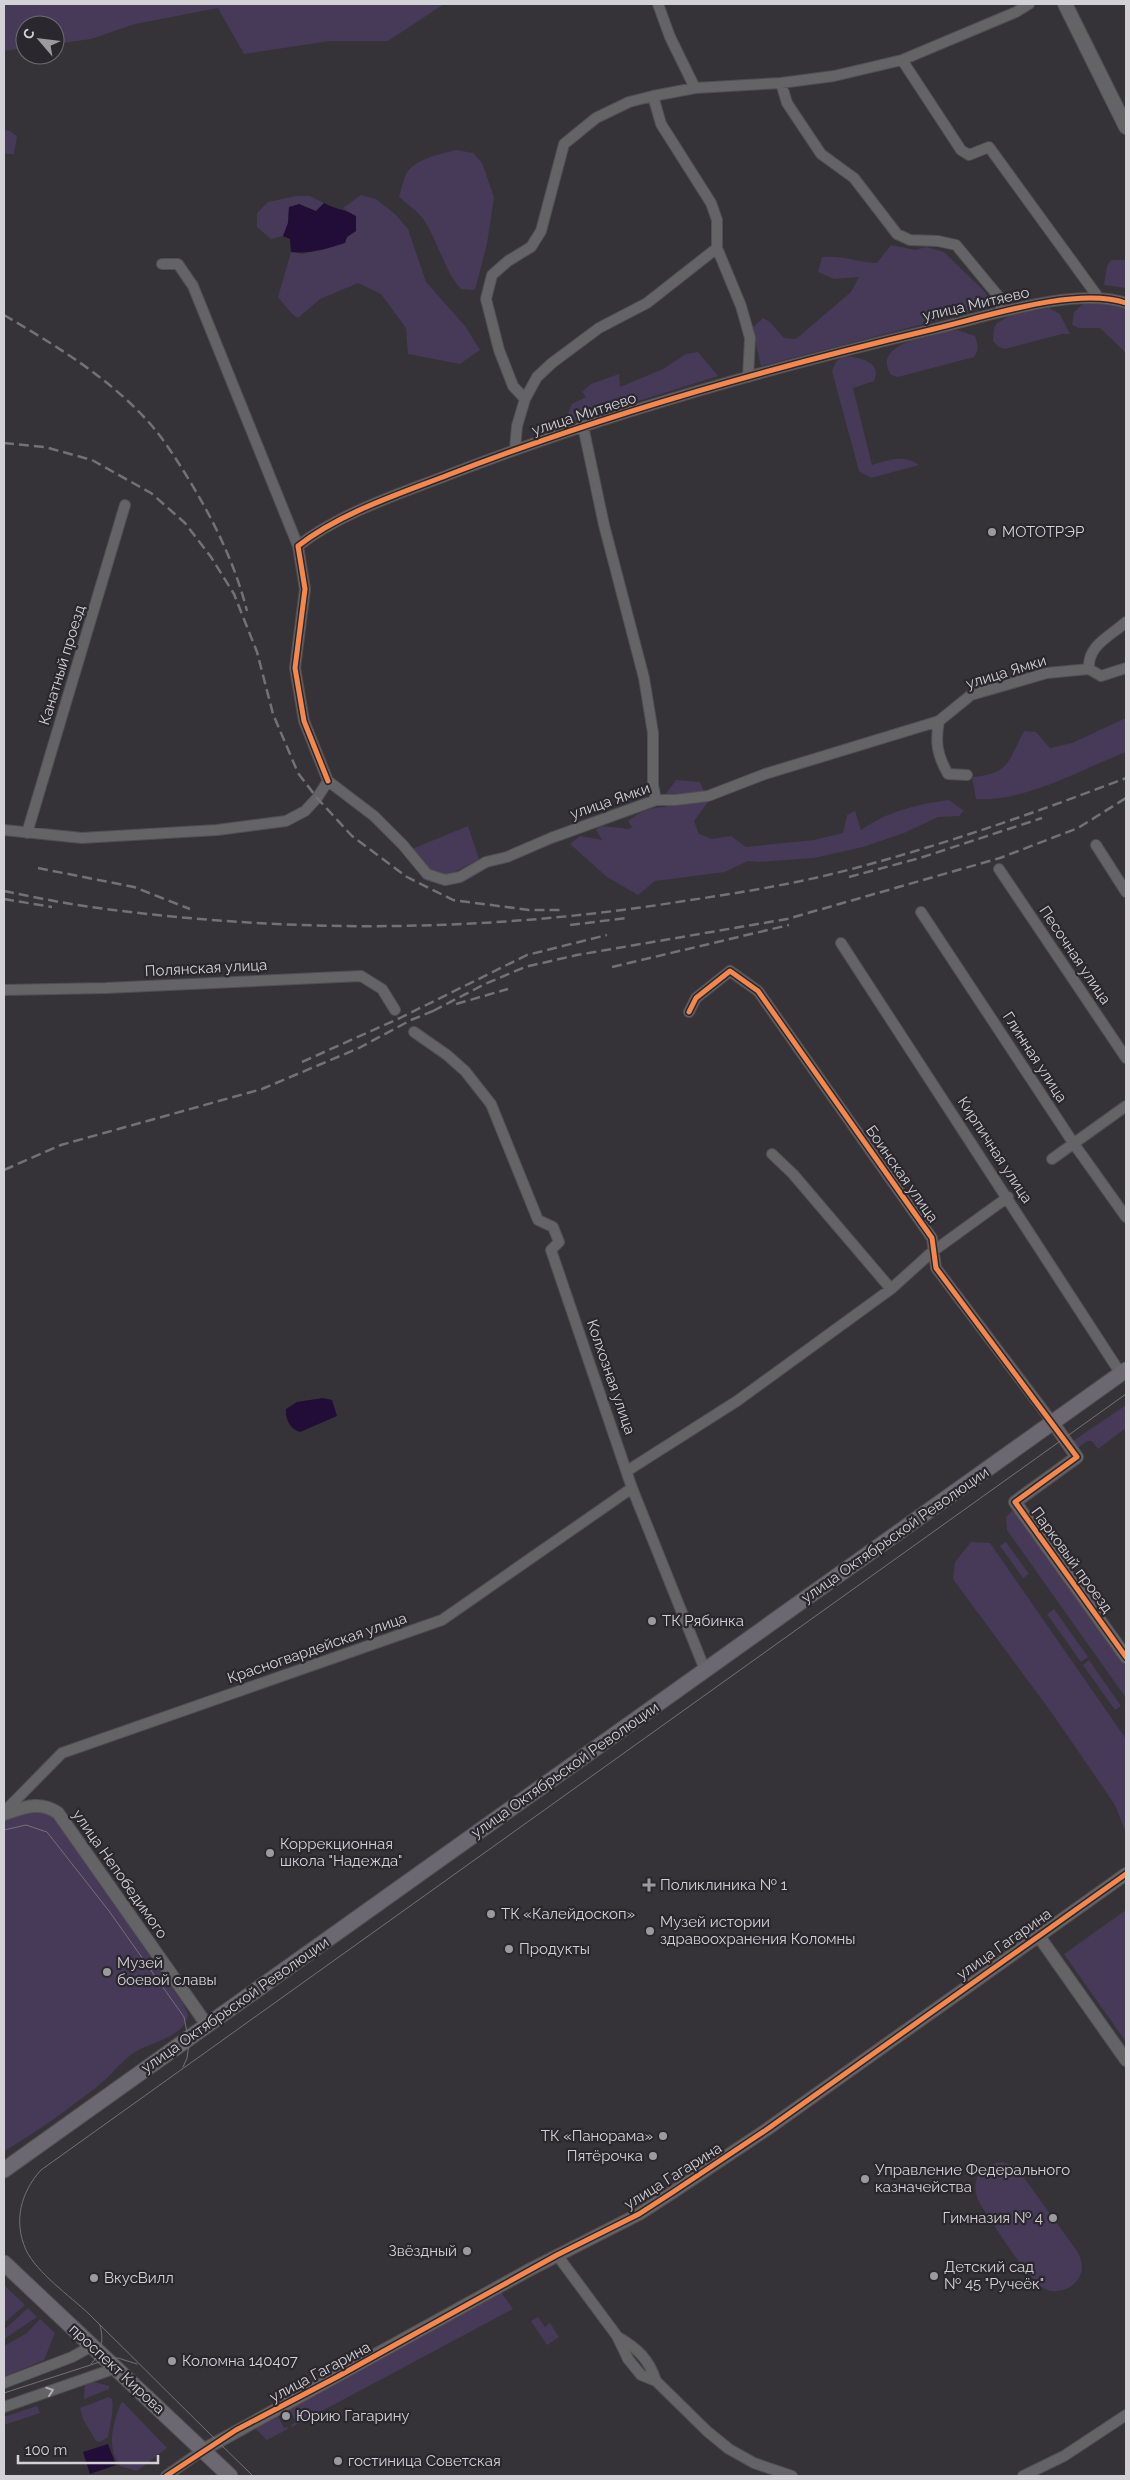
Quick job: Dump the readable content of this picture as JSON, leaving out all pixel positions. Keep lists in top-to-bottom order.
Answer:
{
  "streets": {
    "main road": ["улица Октябрьской Революции", "проспект Кирова"],
    "street": [
      "улица Митяево",
      "Канатный проезд",
      "улица Ямки",
      "Песочная улица",
      "Полянская улица",
      "Глинная улица",
      "Кирпичная улица",
      "Боинская улица",
      "Колхозная улица",
      "Парковый проезд",
      "Красногвардейская улица",
      "улица Непобедимого",
      "улица Гагарина"
    ]
  },
  "crossings": [
    ["Кирпичная улица", "улица Октябрьской Революции"],
    ["Боинская улица", "улица Октябрьской Революции"],
    ["Боинская улица", "Парковый проезд"],
    ["Колхозная улица", "улица Октябрьской Революции"],
    ["Колхозная улица", "Красногвардейская улица"],
    ["улица Октябрьской Революции", "Парковый проезд"],
    ["улица Октябрьской Революции", "улица Непобедимого"],
    ["Красногвардейская улица", "улица Непобедимого"],
    ["улица Гагарина", "проспект Кирова"]
  ],
  "places": {
    "other": [
      "МОТОТРЭР",
      "ТК Рябинка",
      "Коррекционная школа \"Надежда\"",
      "ТК «Калейдоскоп»",
      "Музей истории здравоохранения Коломны",
      "Продукты",
      "Музей боевой славы",
      "ТК «Панорама»",
      "Пятёрочка",
      "Управление Федерального казначейства",
      "Гимназия № 4",
      "Звёздный",
      "Детский сад № 45 \"Ручеёк\"",
      "ВкусВилл",
      "Коломна 140407",
      "Юрию Гагарину",
      "гостиница Советская"
    ],
    "health": ["Поликлиника № 1"]
  },
  "scale_bar": "100 m",
  "north": "top left"
}
